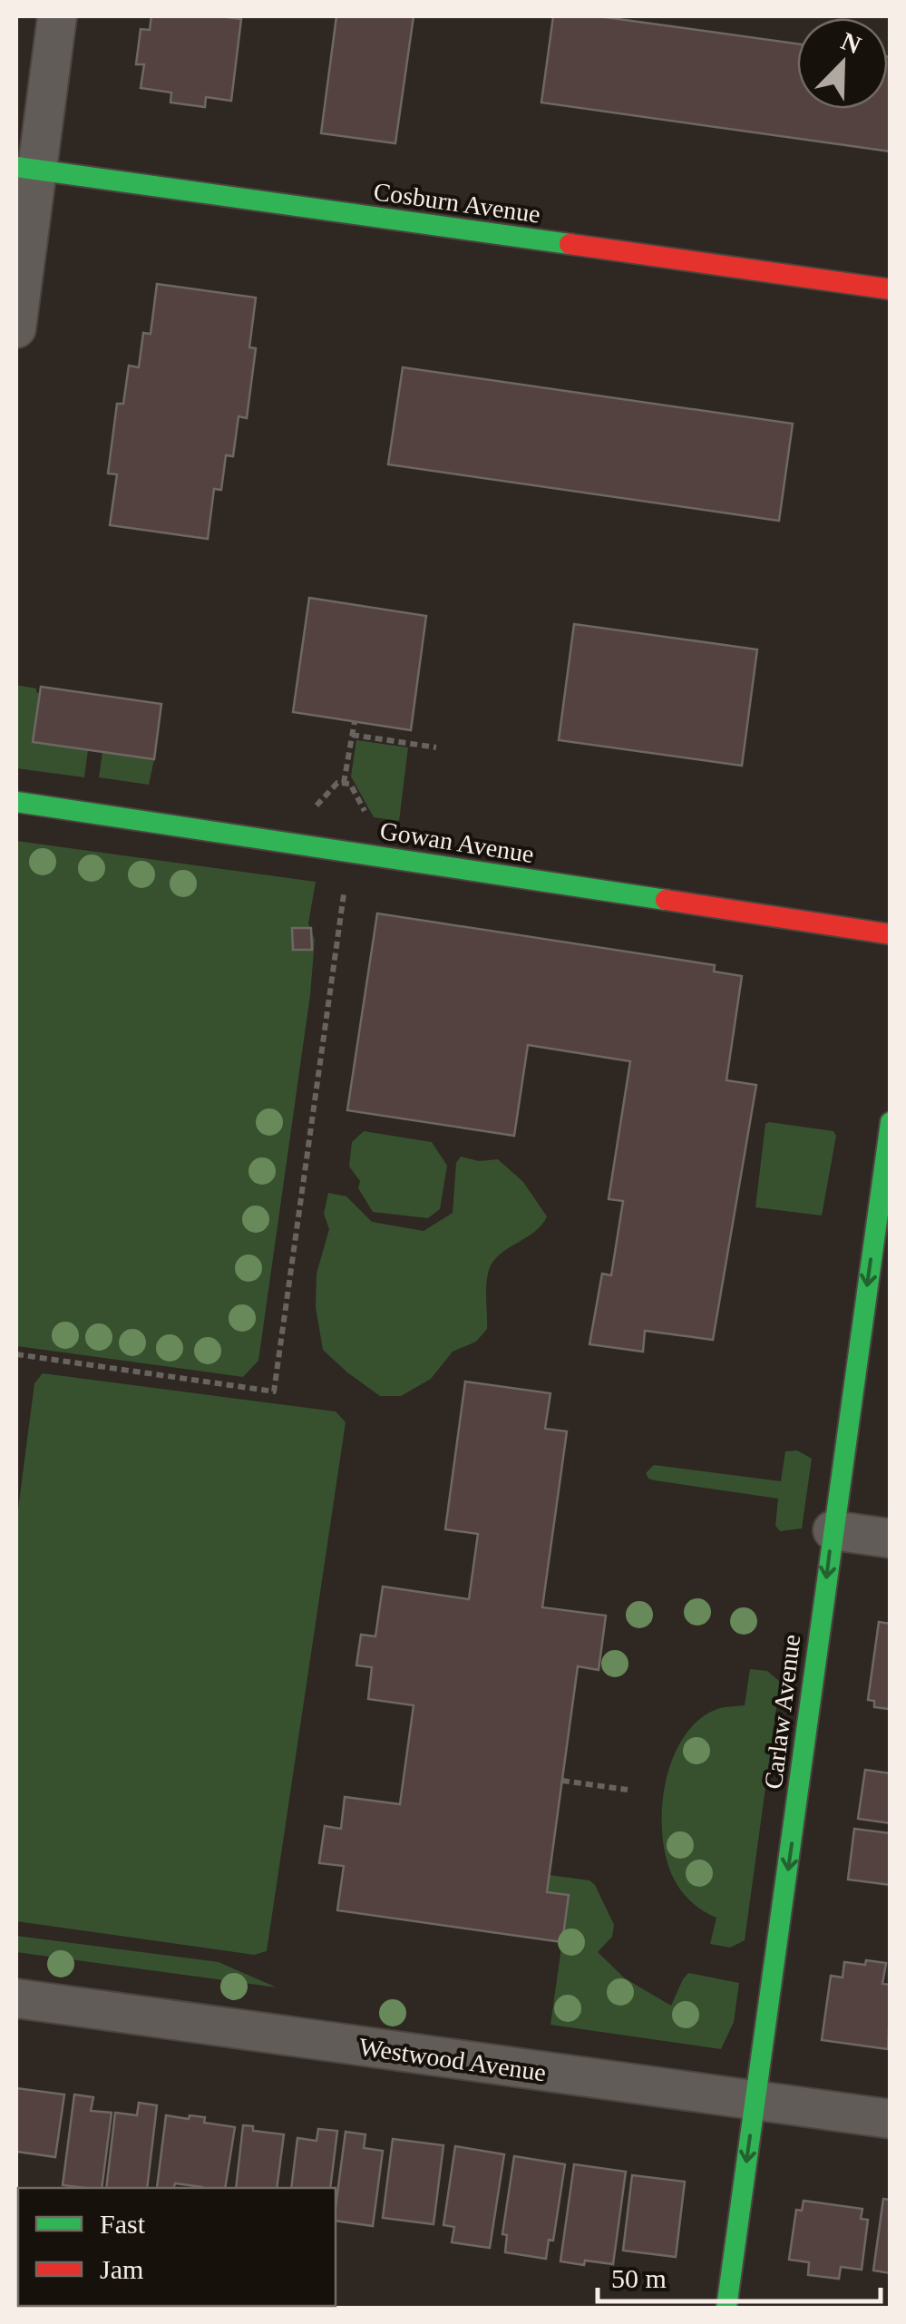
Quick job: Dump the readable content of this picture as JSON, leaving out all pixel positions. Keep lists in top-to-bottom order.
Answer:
{
  "streets": {
    "street": [
      "Cosburn Avenue",
      "Gowan Avenue",
      "Carlaw Avenue",
      "Westwood Avenue"
    ]
  },
  "crossings": [
    ["Carlaw Avenue", "Westwood Avenue"]
  ],
  "one_way": ["Carlaw Avenue"],
  "legend": ["Fast", "Jam"],
  "scale_bar": "50 m",
  "north": "top right"
}
